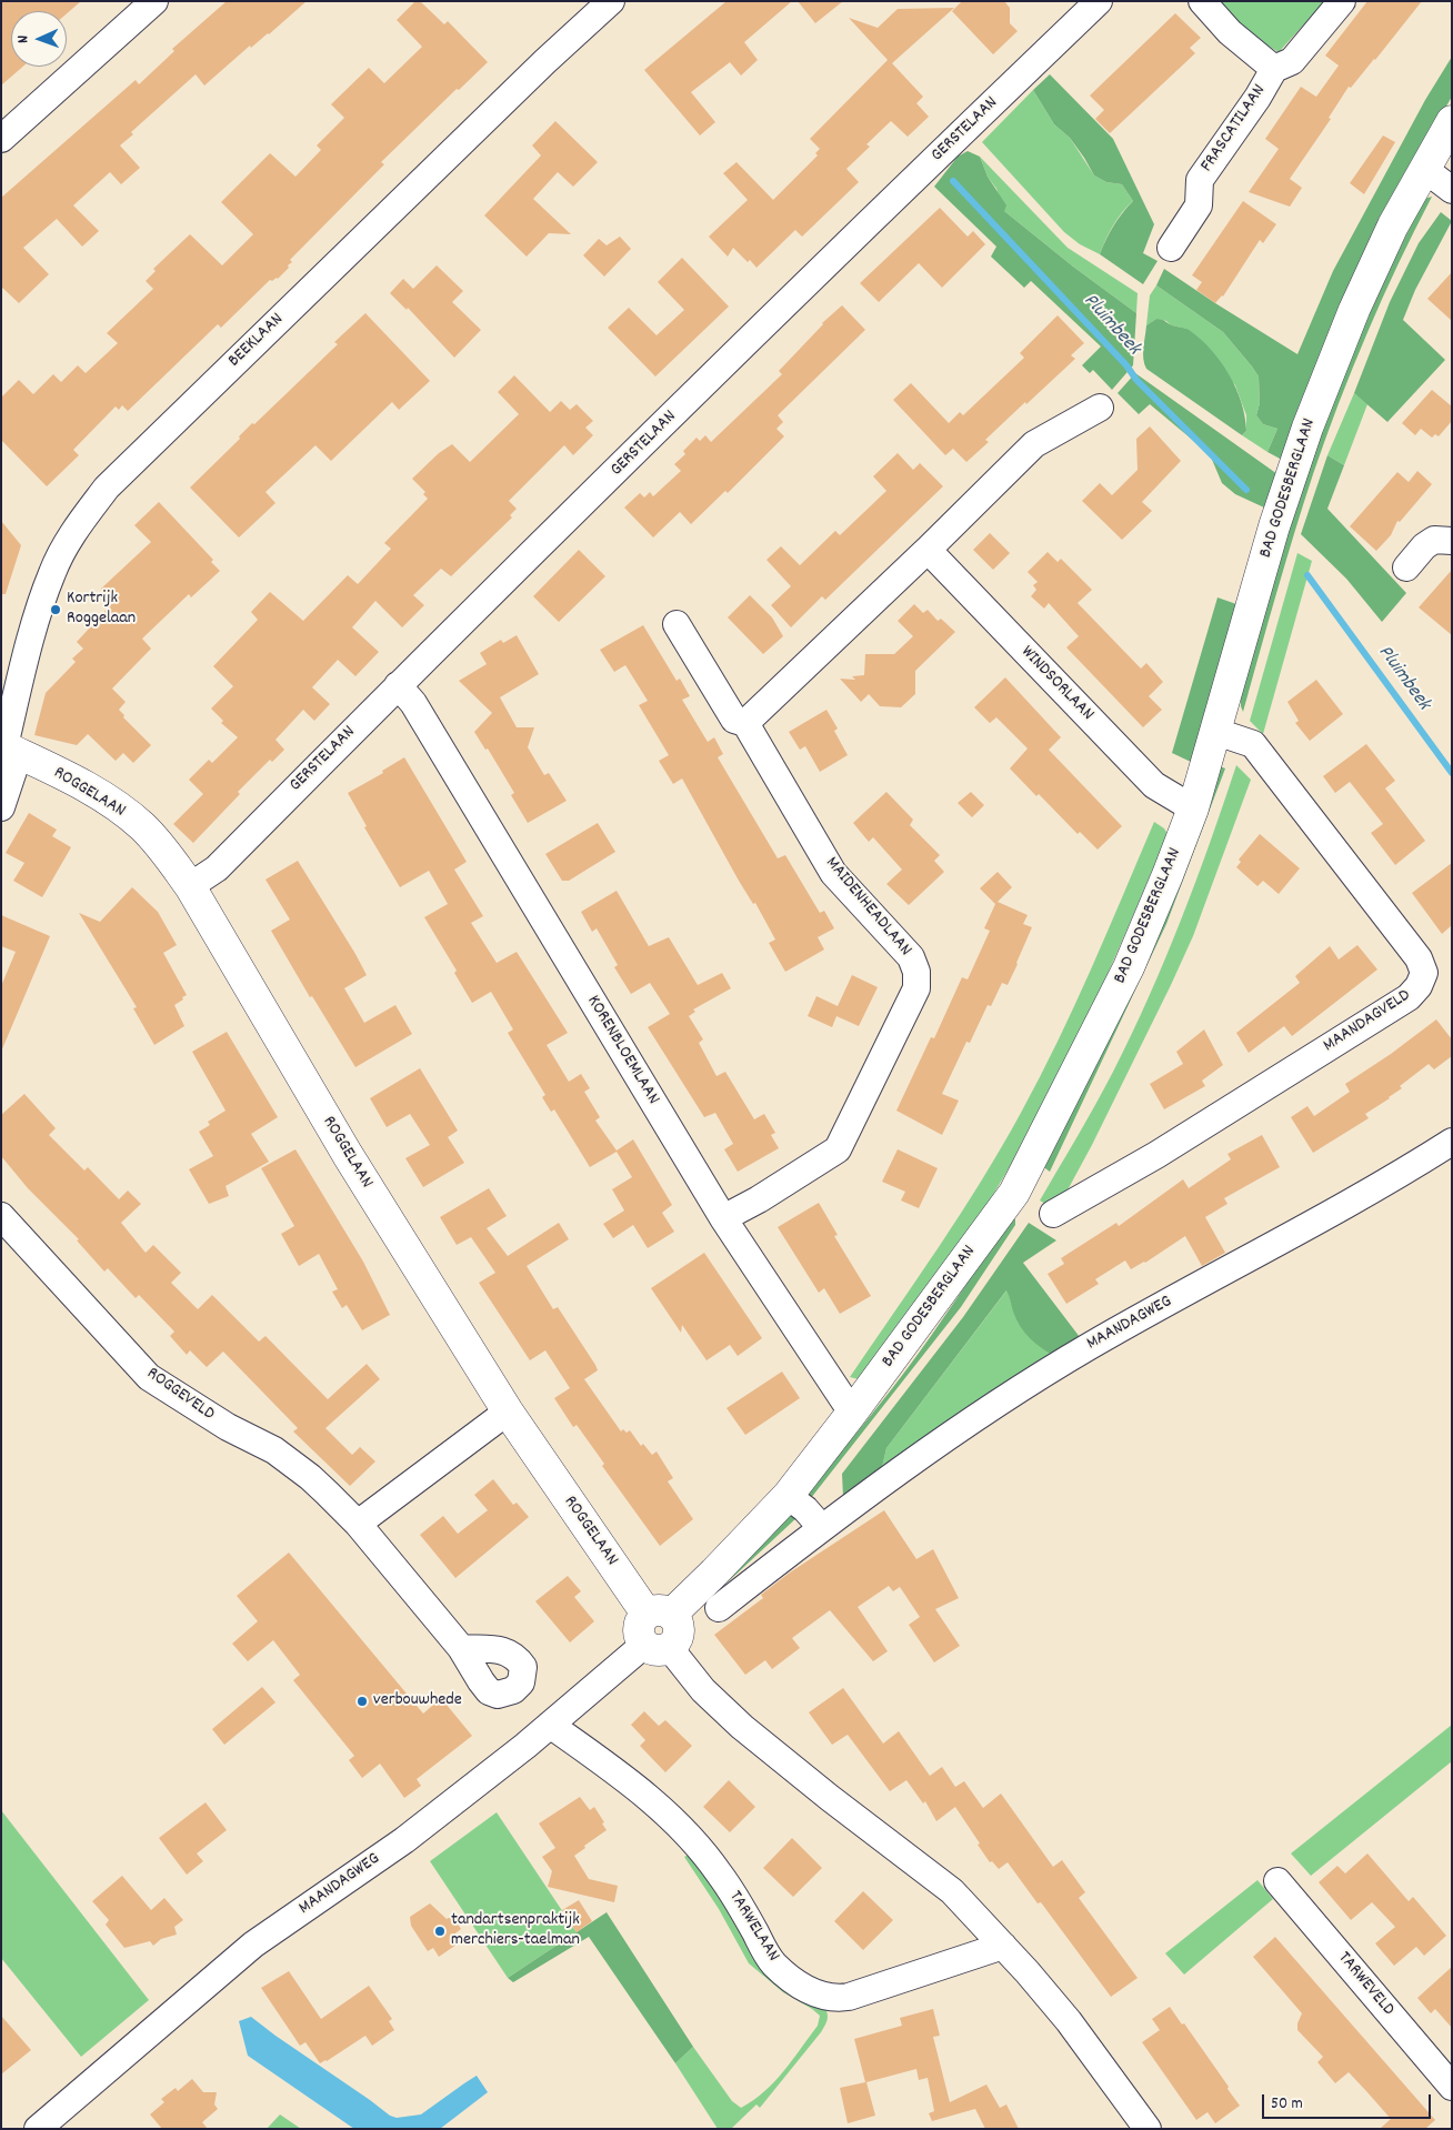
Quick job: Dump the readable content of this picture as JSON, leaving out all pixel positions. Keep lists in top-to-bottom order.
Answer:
{
  "streets": {
    "street": [
      "FRASCATILAAN",
      "GERSTELAAN",
      "BEEKLAAN",
      "BAD GODESBERGLAAN",
      "WINDSORLAAN",
      "ROGGELAAN",
      "MAIDENHEADLAAN",
      "MAANDAGVELD",
      "KORENBLOEMLAAN",
      "MAANDAGWEG",
      "ROGGEVELD",
      "TARWELAAN",
      "TARWEVELD"
    ]
  },
  "crossings": [
    ["GERSTELAAN", "ROGGELAAN"],
    ["GERSTELAAN", "KORENBLOEMLAAN"],
    ["BEEKLAAN", "ROGGELAAN"],
    ["BAD GODESBERGLAAN", "WINDSORLAAN"],
    ["BAD GODESBERGLAAN", "ROGGELAAN"],
    ["BAD GODESBERGLAAN", "MAANDAGVELD"],
    ["BAD GODESBERGLAAN", "KORENBLOEMLAAN"],
    ["MAIDENHEADLAAN", "KORENBLOEMLAAN"],
    ["MAANDAGWEG", "TARWELAAN"]
  ],
  "water": ["Pluimbeek"],
  "places": ["Kortrijk Roggelaan", "verbouwhede", "tandartsenpraktijk merchiers-taelman"],
  "scale_bar": "50 m",
  "north": "left"
}
